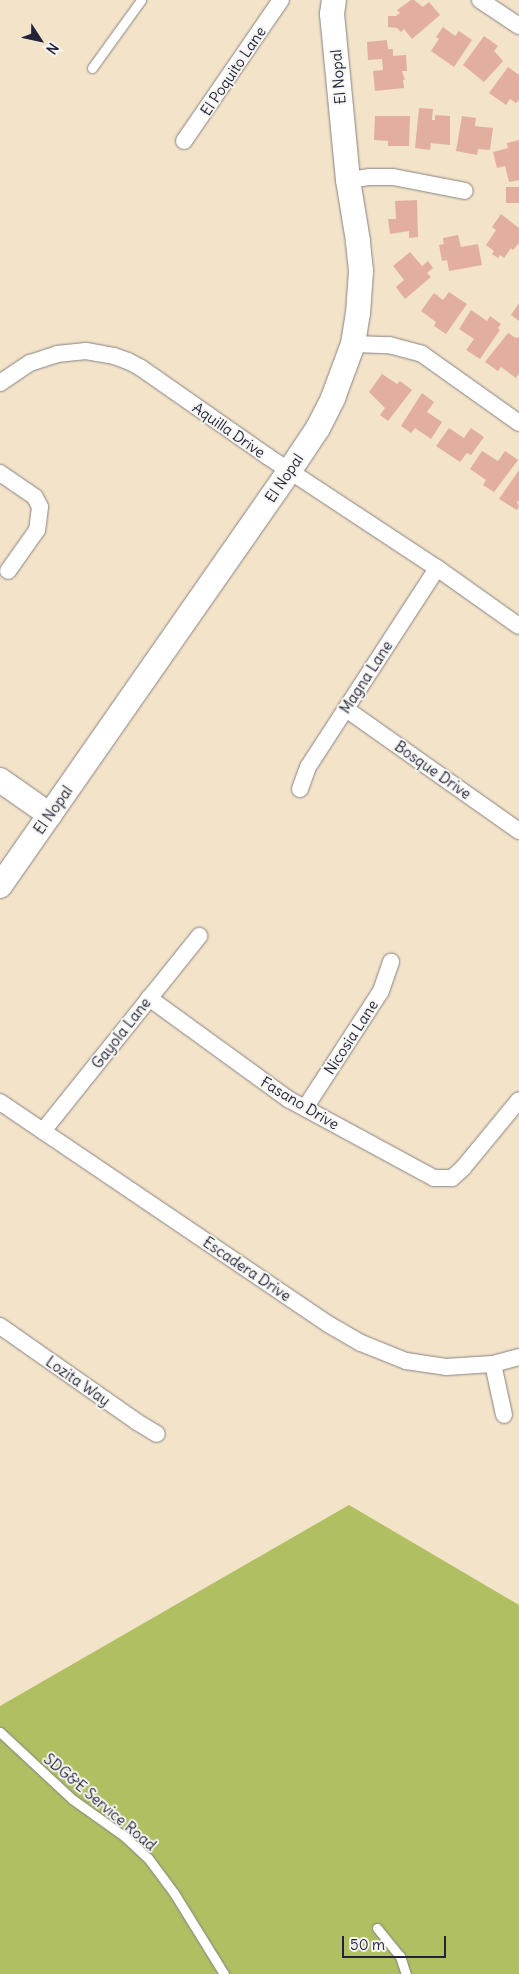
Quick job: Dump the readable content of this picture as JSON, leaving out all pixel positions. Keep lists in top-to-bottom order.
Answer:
{
  "streets": {
    "main road": ["El Nopal"],
    "street": [
      "El Poquito Lane",
      "Aquilla Drive",
      "Magna Lane",
      "Bosque Drive",
      "Gayola Lane",
      "Nicosia Lane",
      "Fasano Drive",
      "Escadera Drive",
      "Lozita Way"
    ],
    "lane": ["SDG&E Service Road"]
  },
  "crossings": [
    ["El Nopal", "Aquilla Drive"],
    ["Aquilla Drive", "Magna Lane"],
    ["Magna Lane", "Bosque Drive"],
    ["Gayola Lane", "Fasano Drive"],
    ["Gayola Lane", "Escadera Drive"],
    ["Nicosia Lane", "Fasano Drive"]
  ],
  "scale_bar": "50 m",
  "north": "bottom right"
}
